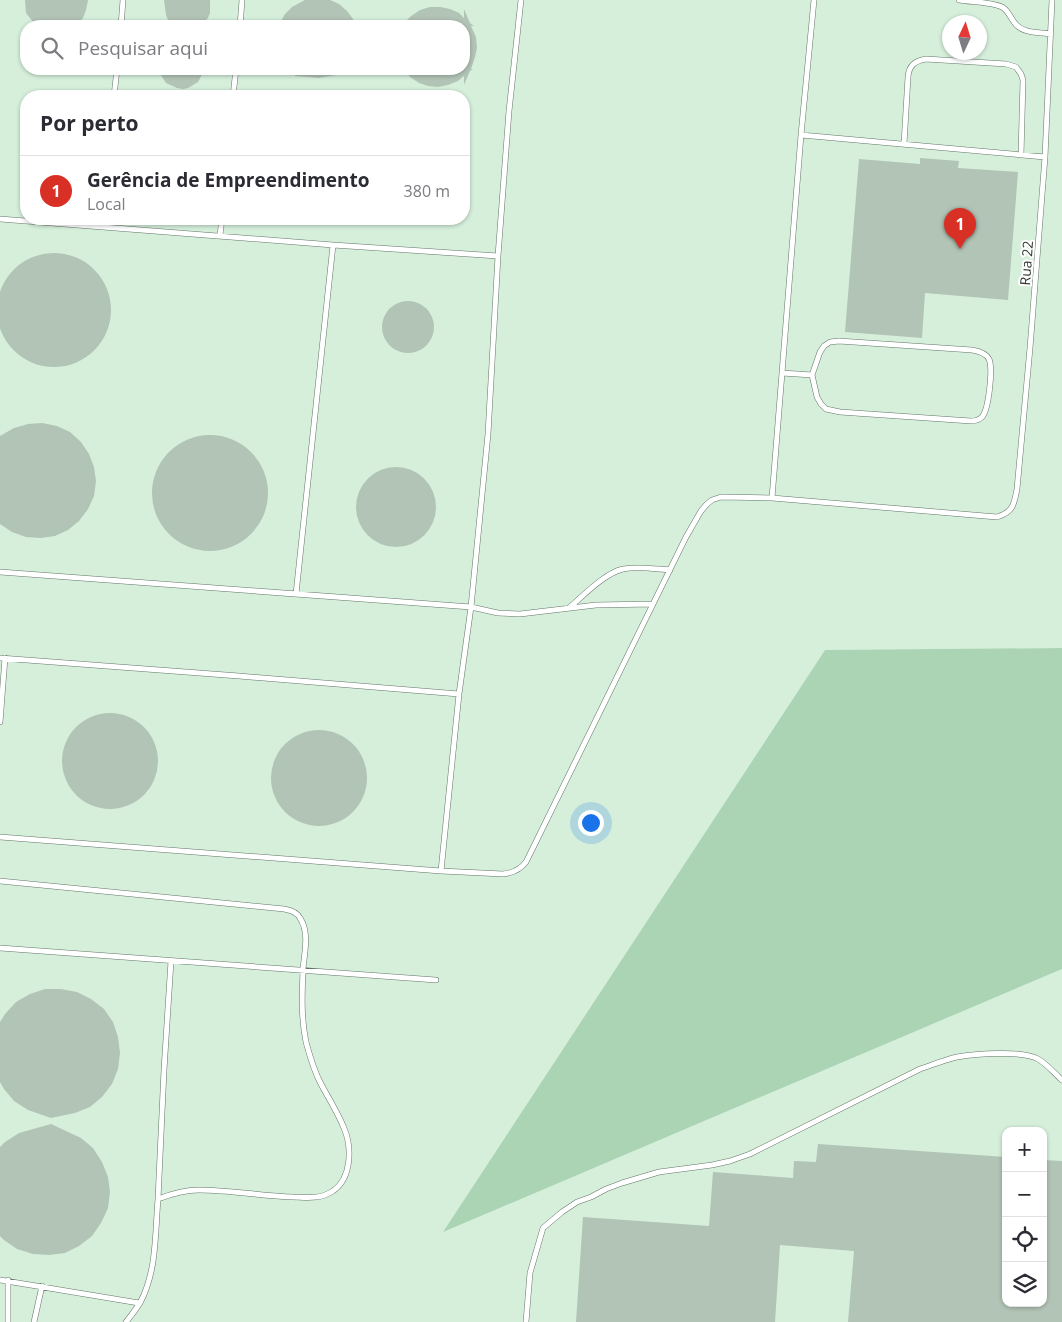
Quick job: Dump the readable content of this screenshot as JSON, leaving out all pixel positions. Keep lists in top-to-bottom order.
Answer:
{
  "streets": {
    "lane": ["Rua 22"]
  },
  "north": "top",
  "page": {
    "search": "Pesquisar aqui",
    "heading": "Por perto",
    "list": [
      {
        "mark": "1",
        "name": "Gerência de Empreendimento",
        "note": "Local",
        "value": "380 m"
      }
    ],
    "pins": "1",
    "map_buttons": ["+", "−"]
  }
}
